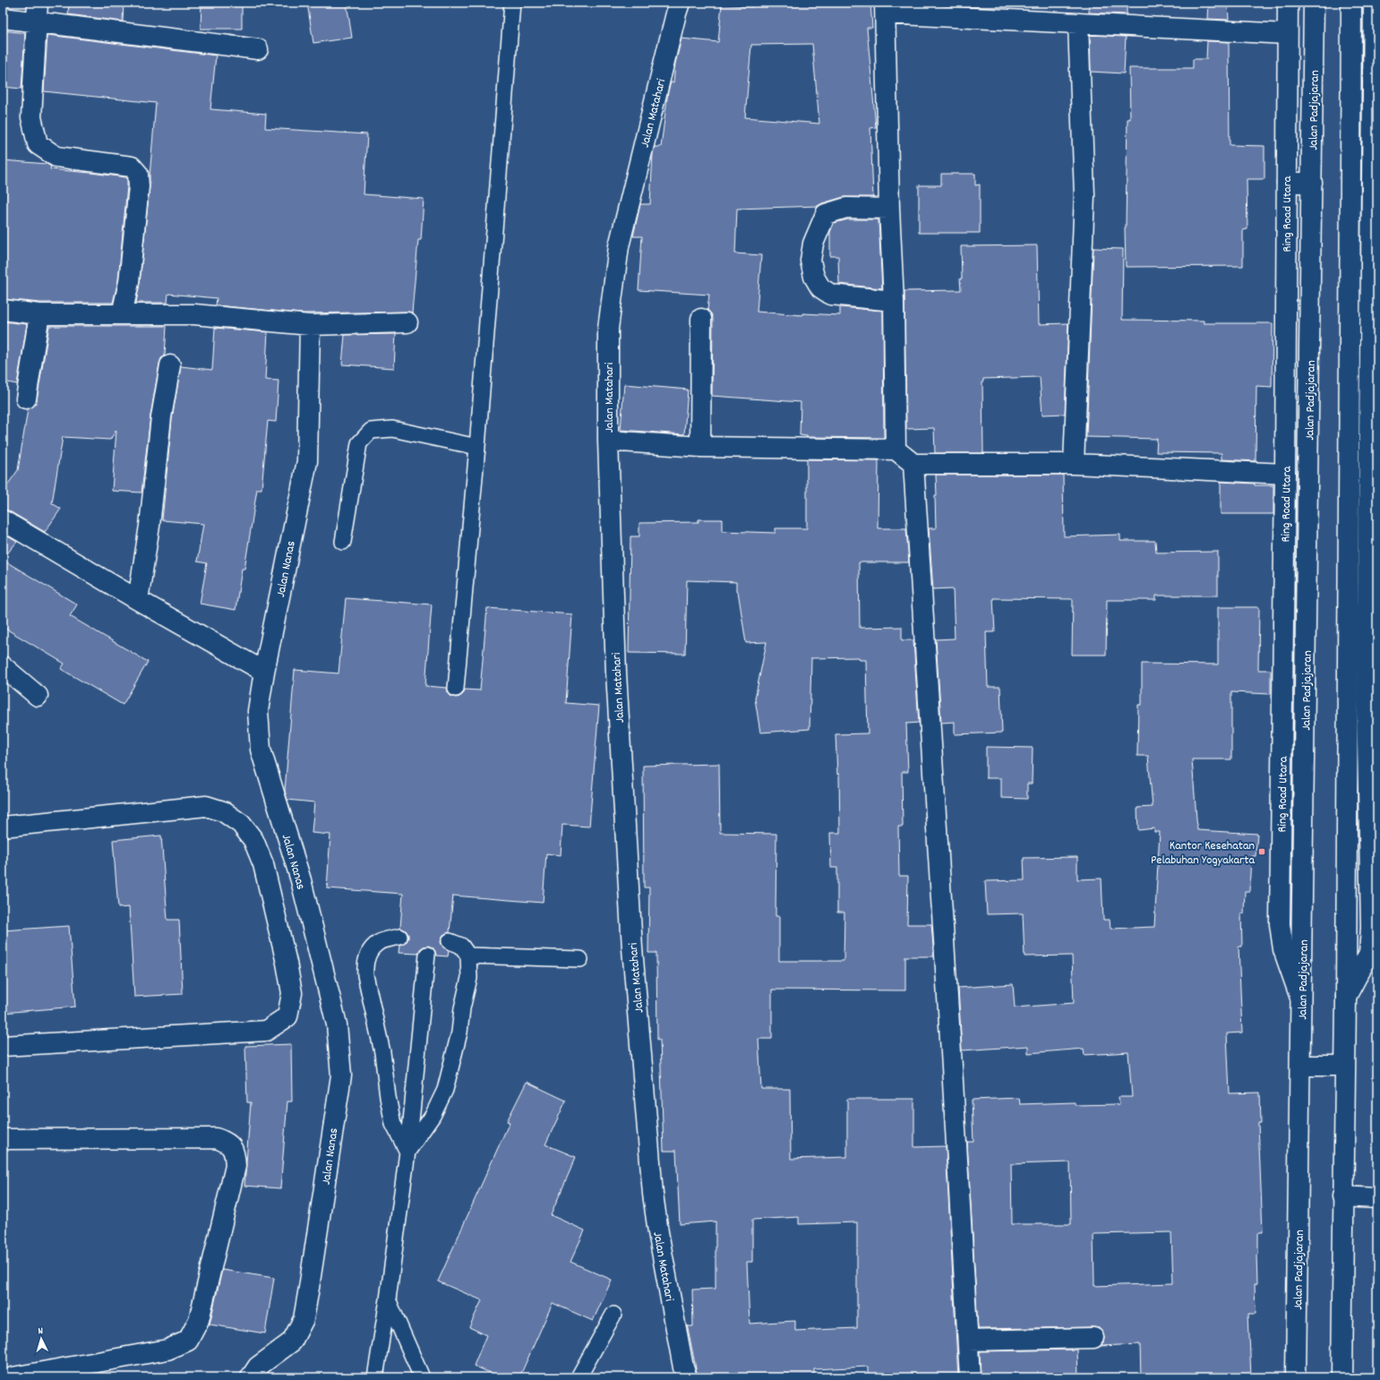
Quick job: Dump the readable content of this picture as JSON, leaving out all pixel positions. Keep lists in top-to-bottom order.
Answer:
{
  "streets": {
    "main road": [
      "Jalan Padjajaran",
      "Jalan Matahari",
      "Ring Road Utara",
      "Jalan Nanas"
    ]
  },
  "crossings": [
    ["Jalan Padjajaran", "Ring Road Utara"]
  ],
  "places": {
    "transit": ["Kantor Kesehatan Pelabuhan Yogyakarta"]
  },
  "north": "top"
}
